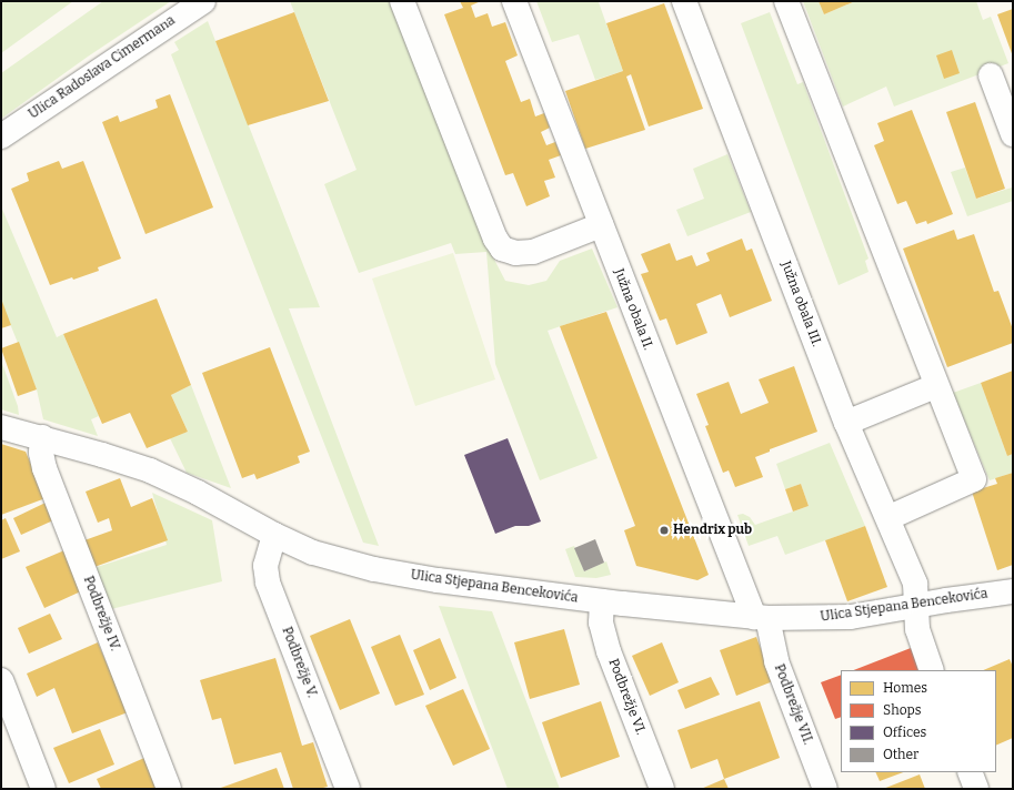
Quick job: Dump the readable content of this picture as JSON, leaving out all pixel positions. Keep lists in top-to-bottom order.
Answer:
{
  "streets": {
    "street": [
      "Ulica Radoslava Cimermana",
      "Južna obala III.",
      "Južna obala II.",
      "Ulica Stjepana Bencekovića",
      "Podbrežje IV.",
      "Podbrežje V.",
      "Podbrežje VI.",
      "Podbrežje VII."
    ]
  },
  "crossings": [
    ["Južna obala III.", "Ulica Stjepana Bencekovića"],
    ["Južna obala II.", "Ulica Stjepana Bencekovića"],
    ["Južna obala II.", "Podbrežje VII."],
    ["Ulica Stjepana Bencekovića", "Podbrežje IV."],
    ["Ulica Stjepana Bencekovića", "Podbrežje V."],
    ["Ulica Stjepana Bencekovića", "Podbrežje VI."],
    ["Ulica Stjepana Bencekovića", "Podbrežje VII."]
  ],
  "places": ["Hendrix pub"],
  "legend": [
    "Homes",
    "Shops",
    "Offices",
    "Other"
  ]
}
